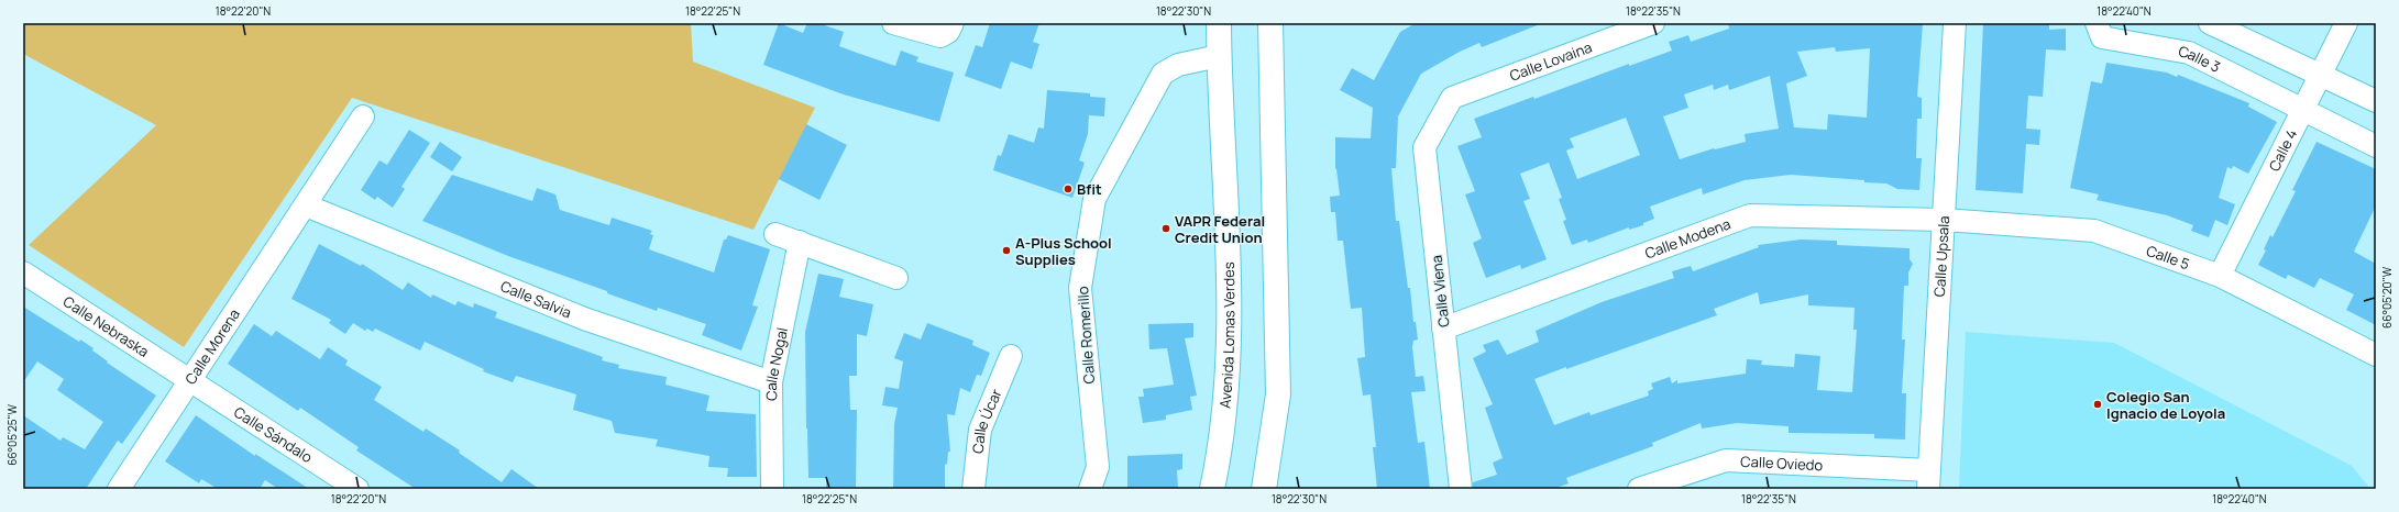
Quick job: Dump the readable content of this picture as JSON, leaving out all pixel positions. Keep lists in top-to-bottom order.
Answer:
{
  "streets": {
    "main road": ["Avenida Lomas Verdes"],
    "street": [
      "Calle 3",
      "Calle Lovaina",
      "Calle 4",
      "Calle Modena",
      "Calle Upsala",
      "Calle 5",
      "Calle Viena",
      "Calle Salvia",
      "Calle Nebraska",
      "Calle Romerillo",
      "Calle Morena",
      "Calle Nogal",
      "Calle Úcar",
      "Calle Sándalo",
      "Calle Oviedo"
    ]
  },
  "crossings": [
    ["Calle 3", "Calle 4"],
    ["Calle Lovaina", "Calle Viena"],
    ["Calle 4", "Calle 5"],
    ["Calle Modena", "Calle Upsala"],
    ["Calle Modena", "Calle 5"],
    ["Calle Modena", "Calle Viena"],
    ["Calle Upsala", "Calle 5"],
    ["Calle Upsala", "Calle Oviedo"],
    ["Calle Salvia", "Calle Morena"],
    ["Calle Salvia", "Calle Nogal"],
    ["Calle Nebraska", "Calle Morena"],
    ["Calle Nebraska", "Calle Sándalo"],
    ["Calle Romerillo", "Avenida Lomas Verdes"],
    ["Calle Morena", "Calle Sándalo"]
  ],
  "places": [
    "Bfit",
    "VAPR Federal Credit Union",
    "A-Plus School Supplies",
    "Colegio San Ignacio de Loyola"
  ],
  "coordinates": [
    "18°22'20\"N",
    "18°22'25\"N",
    "18°22'30\"N",
    "18°22'35\"N",
    "18°22'40\"N",
    "66°05'20\"W",
    "66°05'25\"W"
  ]
}
